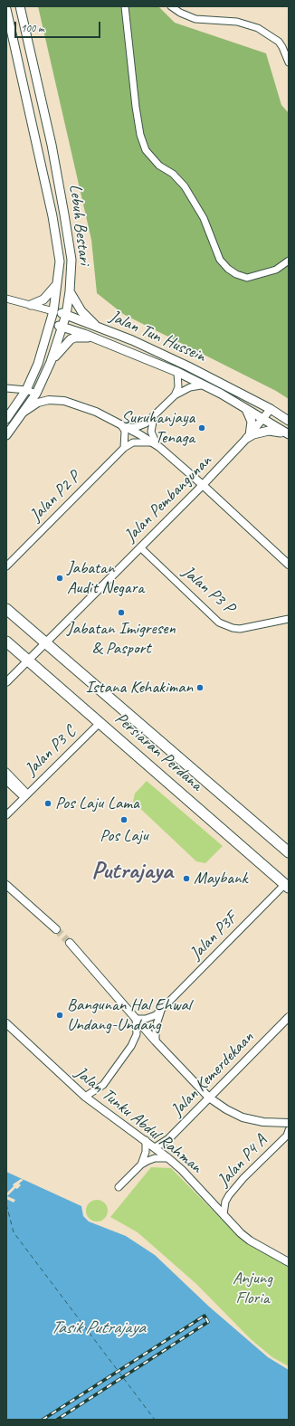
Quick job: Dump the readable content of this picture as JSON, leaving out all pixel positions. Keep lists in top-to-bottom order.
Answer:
{
  "streets": {
    "main road": ["Lebuh Bestari", "Jalan Tun Hussein", "Persiaran Perdana"],
    "street": [
      "Jalan P2 P",
      "Jalan Pembangunan",
      "Jalan P3 P",
      "Jalan P3 C",
      "Jalan P3F",
      "Jalan Kemerdekaan",
      "Jalan Tunku Abdul Rahman",
      "Jalan P4 A"
    ]
  },
  "crossings": [
    ["Lebuh Bestari", "Jalan Tun Hussein"],
    ["Jalan Tun Hussein", "Jalan Pembangunan"],
    ["Jalan Pembangunan", "Jalan P3 P"],
    ["Jalan Pembangunan", "Persiaran Perdana"],
    ["Jalan P3 C", "Persiaran Perdana"],
    ["Persiaran Perdana", "Jalan P3F"],
    ["Jalan Kemerdekaan", "Jalan Tunku Abdul Rahman"],
    ["Jalan Tunku Abdul Rahman", "Jalan P4 A"]
  ],
  "districts": ["Putrajaya"],
  "water": ["Tasik Putrajaya"],
  "parks": ["Anjung Floria"],
  "places": [
    "Suruhanjaya Tenaga",
    "Jabatan Audit Negara",
    "Jabatan Imigresen & Pasport",
    "Istana Kehakiman",
    "Pos Laju Lama",
    "Pos Laju",
    "Maybank",
    "Bangunan Hal Ehwal Undang-Undang"
  ],
  "scale_bar": "100 m"
}
